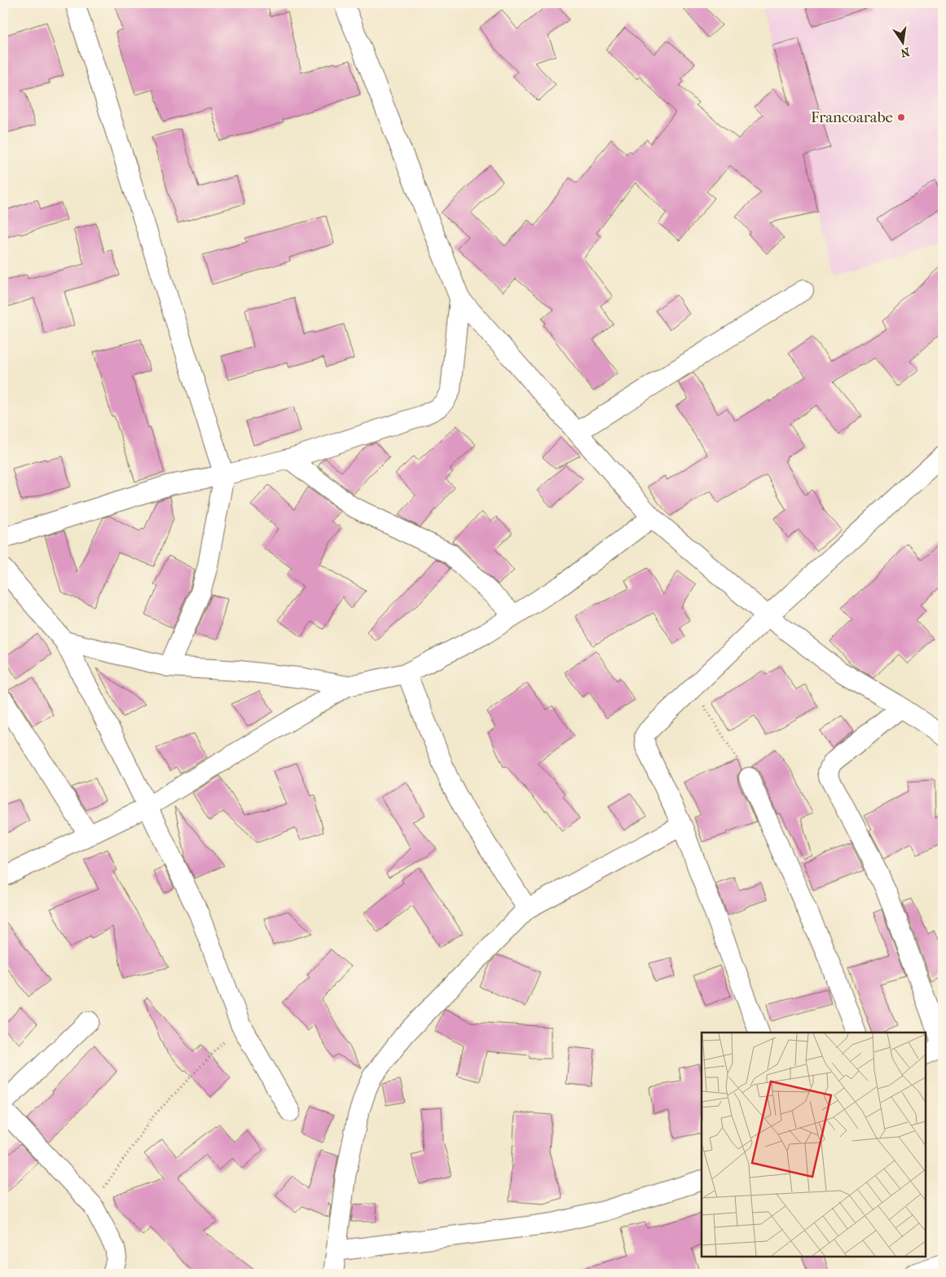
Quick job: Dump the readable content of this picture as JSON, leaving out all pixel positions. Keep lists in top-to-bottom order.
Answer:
{
  "places": ["Francoarabe"],
  "north": "bottom"
}
